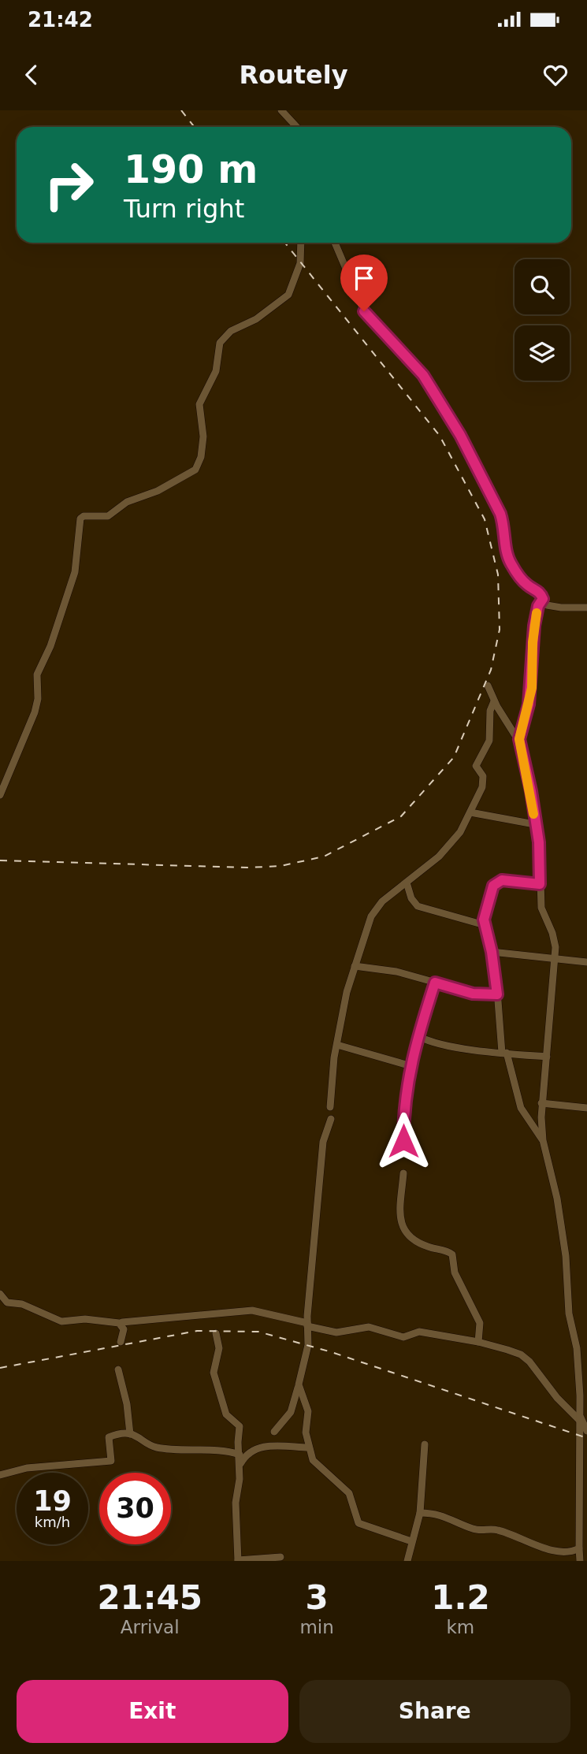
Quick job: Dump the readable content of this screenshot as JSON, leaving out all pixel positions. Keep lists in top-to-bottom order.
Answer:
{
  "page": {
    "status": "21:42",
    "header": "Routely",
    "turn": ["190 m", "Turn right"],
    "speed": "19 km/h",
    "limit": "30",
    "eta": [
      "21:45",
      "Arrival",
      "3",
      "min",
      "1.2",
      "km"
    ],
    "buttons": ["Exit", "Share"]
  }
}
